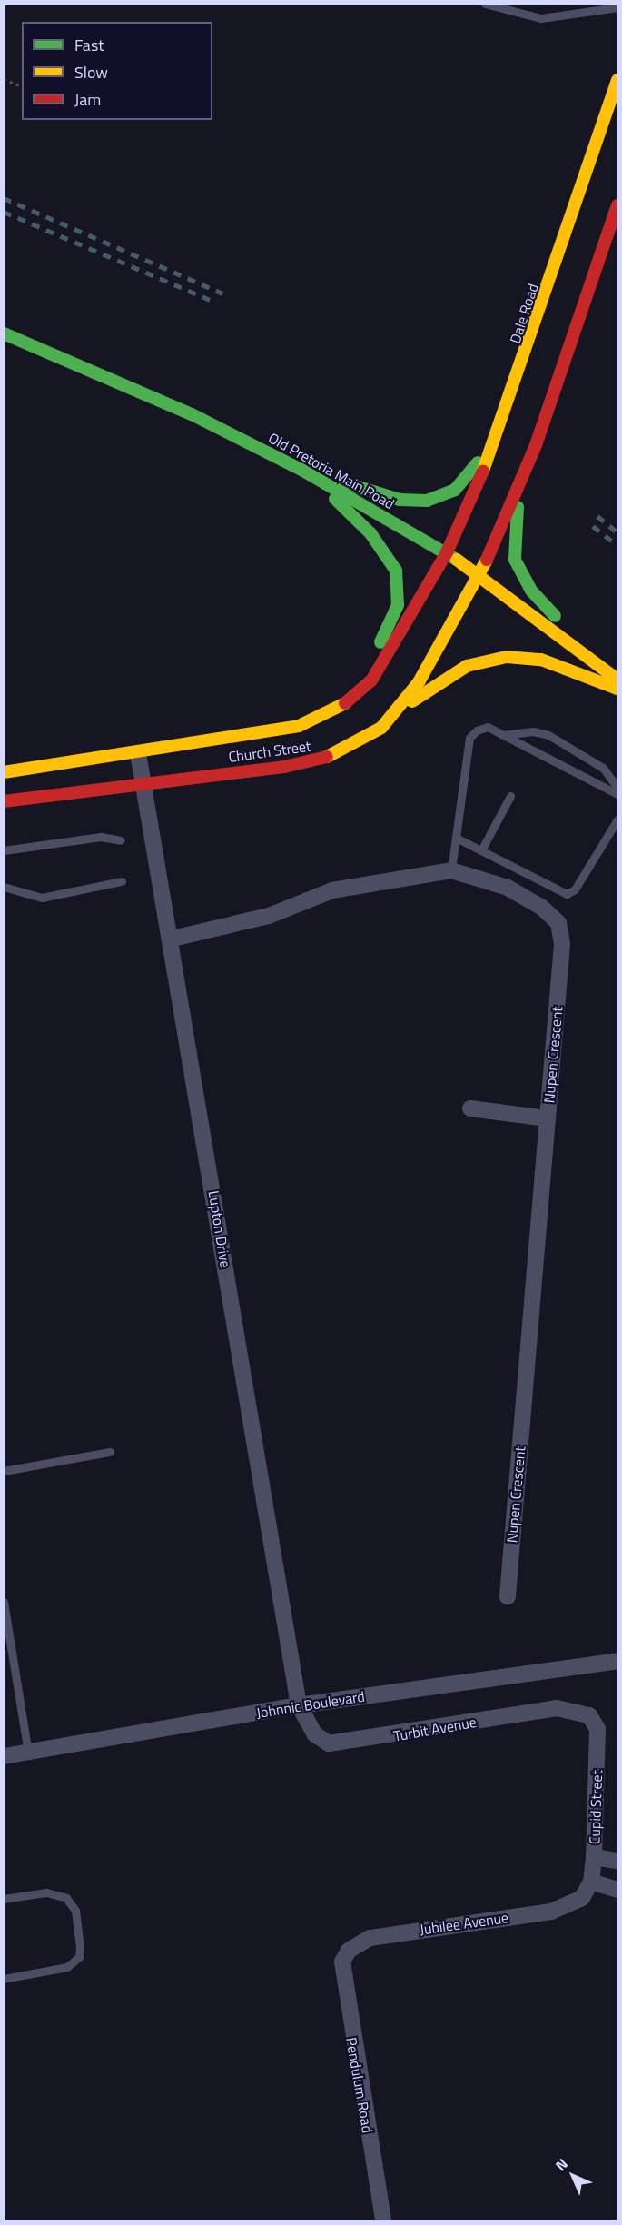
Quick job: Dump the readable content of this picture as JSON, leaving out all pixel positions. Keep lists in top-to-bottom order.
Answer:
{
  "streets": {
    "main road": ["Dale Road", "Old Pretoria Main Road", "Church Street"],
    "street": [
      "Nupen Crescent",
      "Lupton Drive",
      "Johnnic Boulevard",
      "Turbit Avenue",
      "Cupid Street",
      "Jubilee Avenue",
      "Pendulum Road"
    ]
  },
  "crossings": [
    ["Dale Road", "Old Pretoria Main Road"],
    ["Dale Road", "Church Street"],
    ["Old Pretoria Main Road", "Church Street"],
    ["Church Street", "Lupton Drive"],
    ["Nupen Crescent", "Lupton Drive"],
    ["Lupton Drive", "Johnnic Boulevard"],
    ["Lupton Drive", "Turbit Avenue"],
    ["Johnnic Boulevard", "Turbit Avenue"],
    ["Turbit Avenue", "Cupid Street"],
    ["Cupid Street", "Jubilee Avenue"],
    ["Jubilee Avenue", "Pendulum Road"]
  ],
  "legend": ["Fast", "Slow", "Jam"],
  "north": "top left"
}
